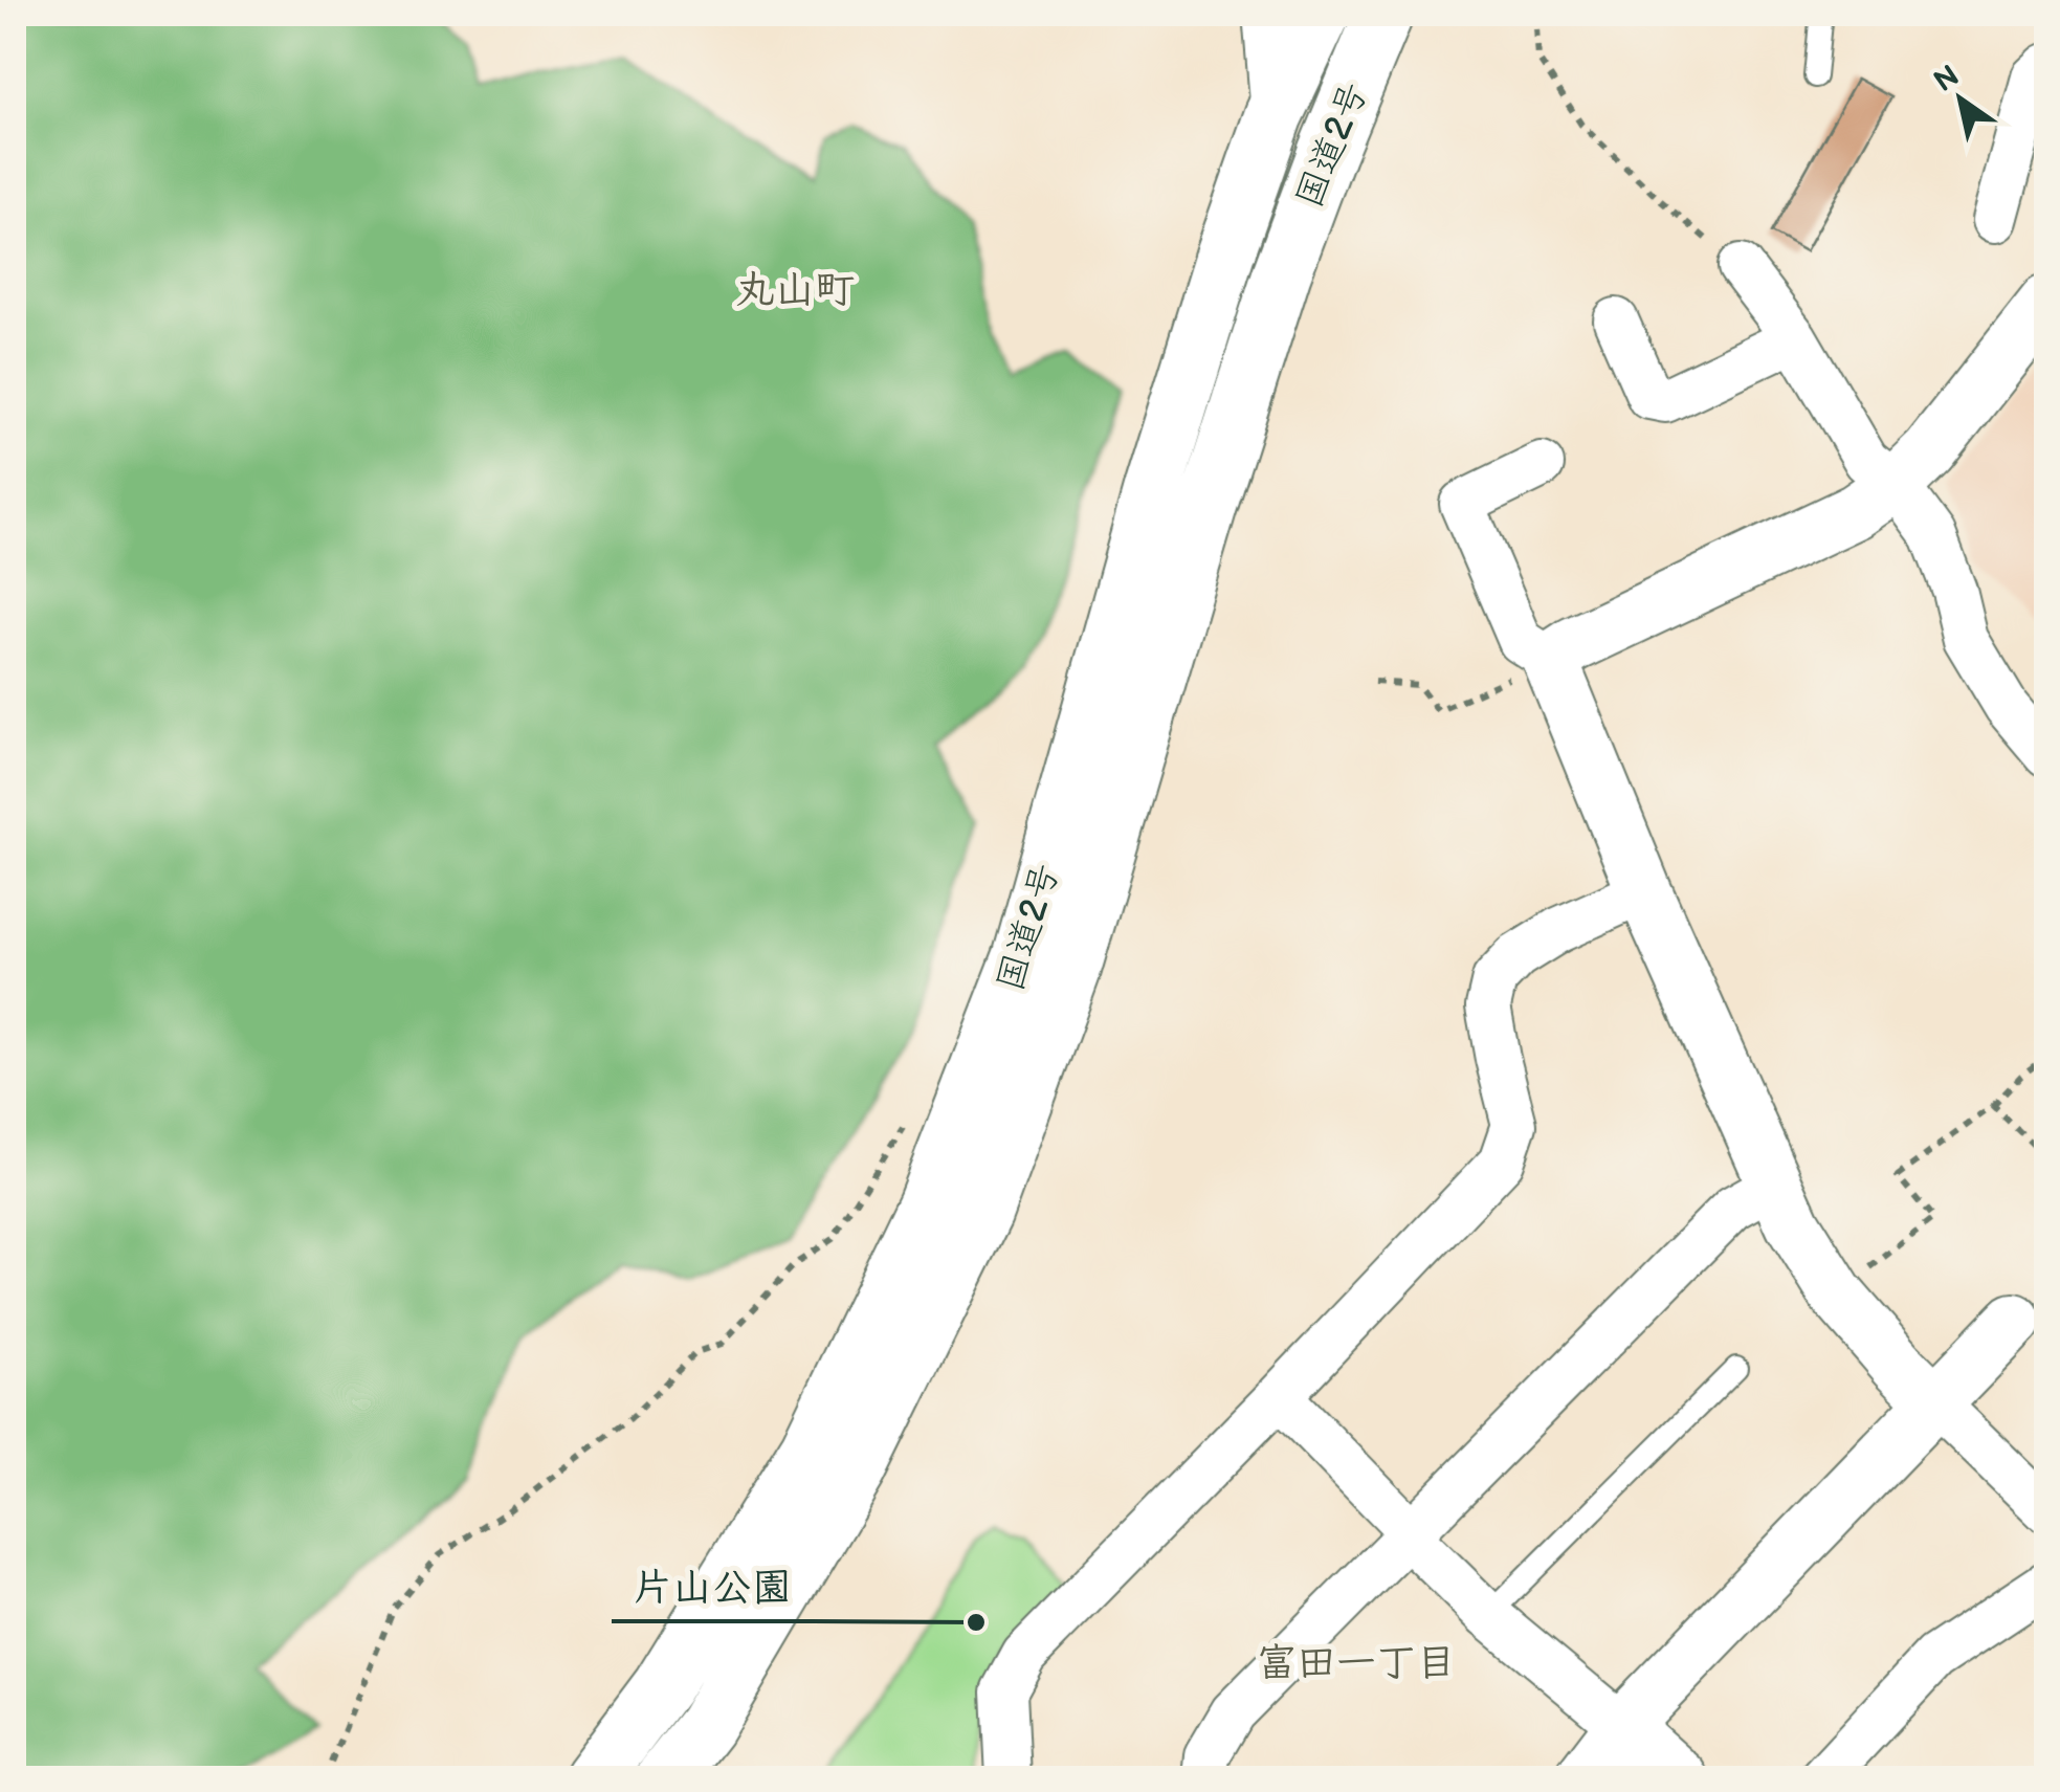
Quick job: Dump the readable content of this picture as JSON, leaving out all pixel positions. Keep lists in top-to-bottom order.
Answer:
{
  "streets": {
    "highway": ["国道2号"]
  },
  "districts": ["丸山町", "富田一丁目"],
  "places": ["片山公園"],
  "north": "top left"
}
